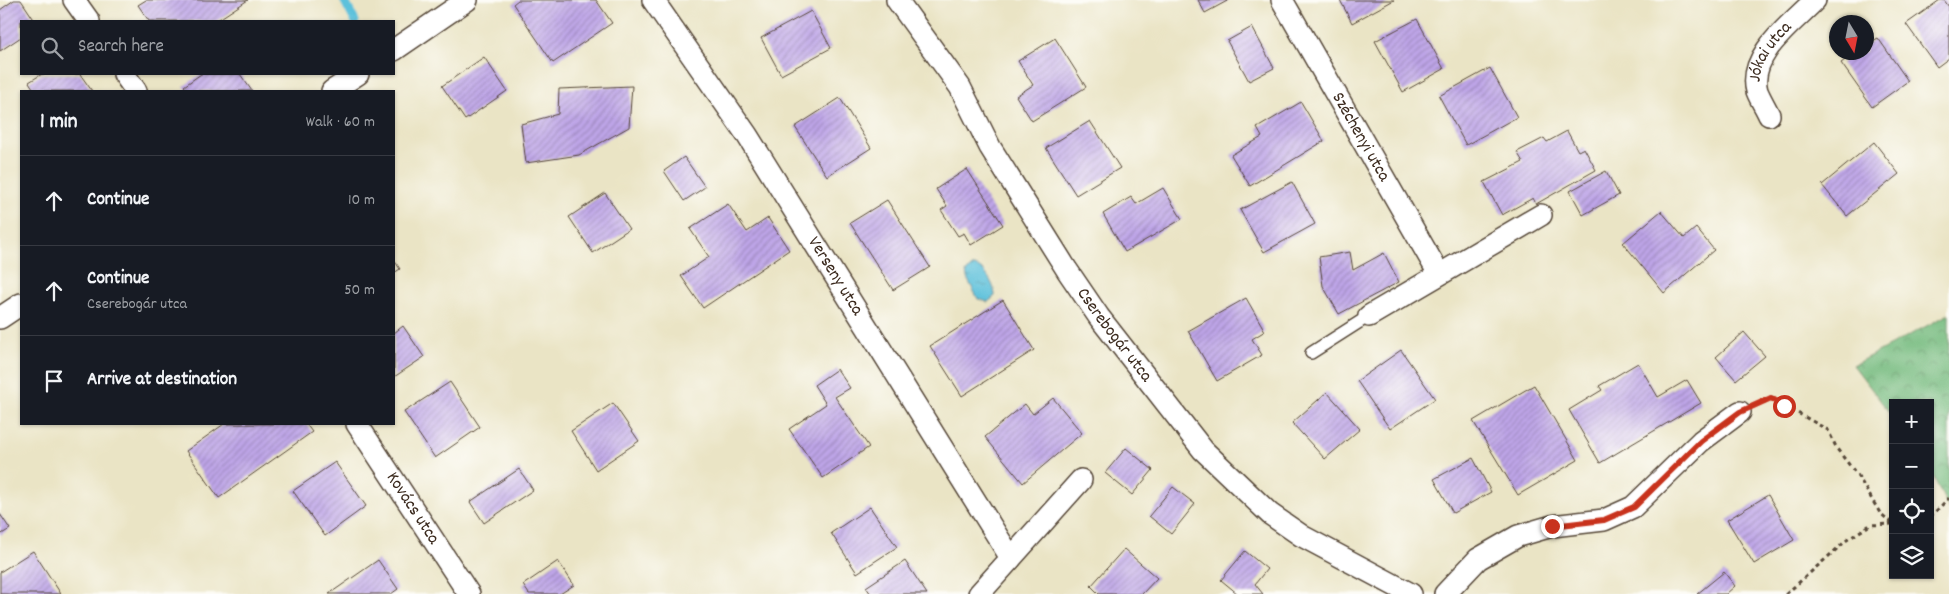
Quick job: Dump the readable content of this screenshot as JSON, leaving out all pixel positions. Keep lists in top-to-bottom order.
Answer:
{
  "streets": {
    "street": [
      "Jókai utca",
      "Széchenyi utca",
      "Verseny utca",
      "Cserebogár utca",
      "Kovács utca"
    ]
  },
  "north": "bottom",
  "page": {
    "search": "Search here",
    "heading": ["1 min", "Walk · 60 m"],
    "list": [
      ["Continue", "10 m"],
      ["Continue", "Cserebogár utca", "50 m"],
      "Arrive at destination"
    ],
    "map_buttons": ["+", "−"]
  }
}
